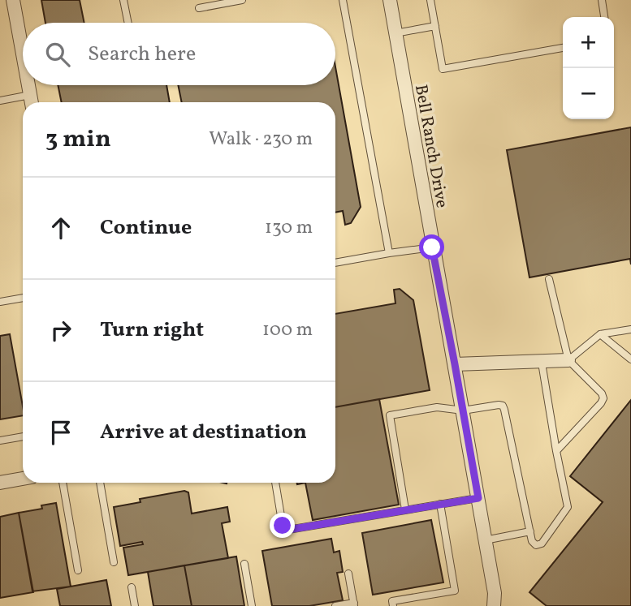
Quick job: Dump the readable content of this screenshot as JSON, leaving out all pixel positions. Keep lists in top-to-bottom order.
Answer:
{
  "streets": {
    "street": ["Bell Ranch Drive"]
  },
  "page": {
    "map_buttons": ["+", "−"],
    "search": "Search here",
    "heading": ["3 min", "Walk · 230 m"],
    "list": [
      ["Continue", "130 m"],
      ["Turn right", "100 m"],
      "Arrive at destination"
    ]
  }
}
